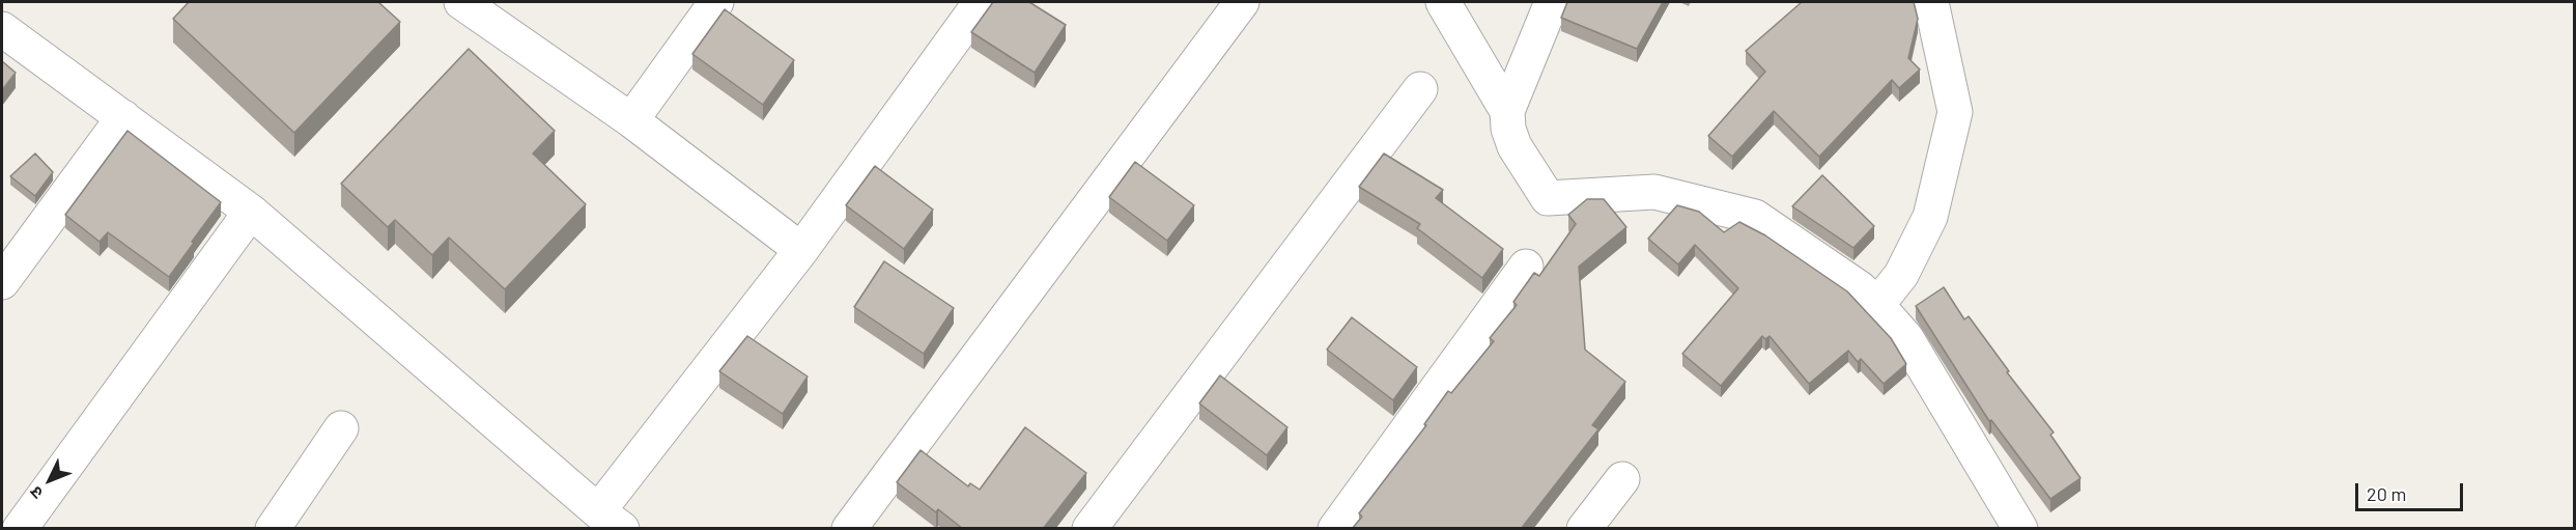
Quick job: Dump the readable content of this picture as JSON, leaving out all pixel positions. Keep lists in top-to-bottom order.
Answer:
{
  "scale_bar": "20 m",
  "north": "bottom left"
}
